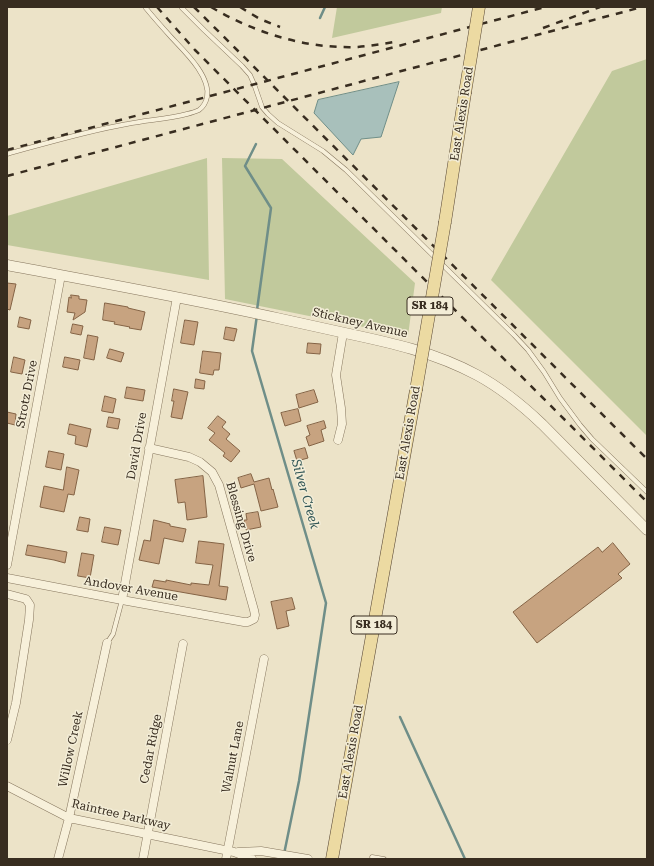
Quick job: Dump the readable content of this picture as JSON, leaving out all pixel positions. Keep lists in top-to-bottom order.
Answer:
{
  "streets": {
    "main road": ["East Alexis Road", "SR 184"],
    "street": [
      "Stickney Avenue",
      "Strotz Drive",
      "David Drive",
      "Blessing Drive",
      "Andover Avenue",
      "Willow Creek",
      "Cedar Ridge",
      "Walnut Lane",
      "Raintree Parkway"
    ]
  },
  "crossings": [
    ["Stickney Avenue", "Strotz Drive"],
    ["Stickney Avenue", "David Drive"],
    ["David Drive", "Blessing Drive"],
    ["David Drive", "Andover Avenue"],
    ["Blessing Drive", "Andover Avenue"],
    ["Willow Creek", "Raintree Parkway"],
    ["Cedar Ridge", "Raintree Parkway"],
    ["Walnut Lane", "Raintree Parkway"]
  ],
  "water": ["Silver Creek"]
}
